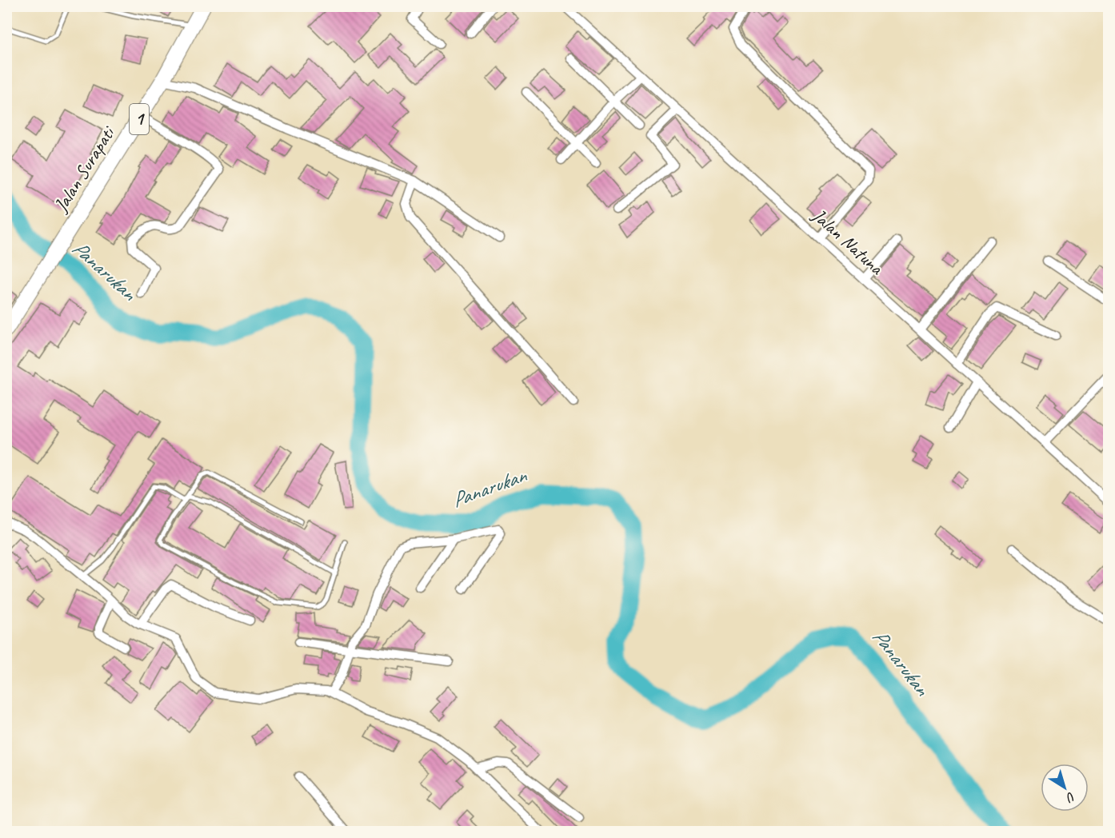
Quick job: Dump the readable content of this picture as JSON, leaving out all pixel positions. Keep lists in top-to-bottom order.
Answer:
{
  "streets": {
    "highway": ["1", "Jalan Surapati"],
    "street": ["Jalan Natuna"]
  },
  "water": ["Panarukan"],
  "north": "bottom right"
}
